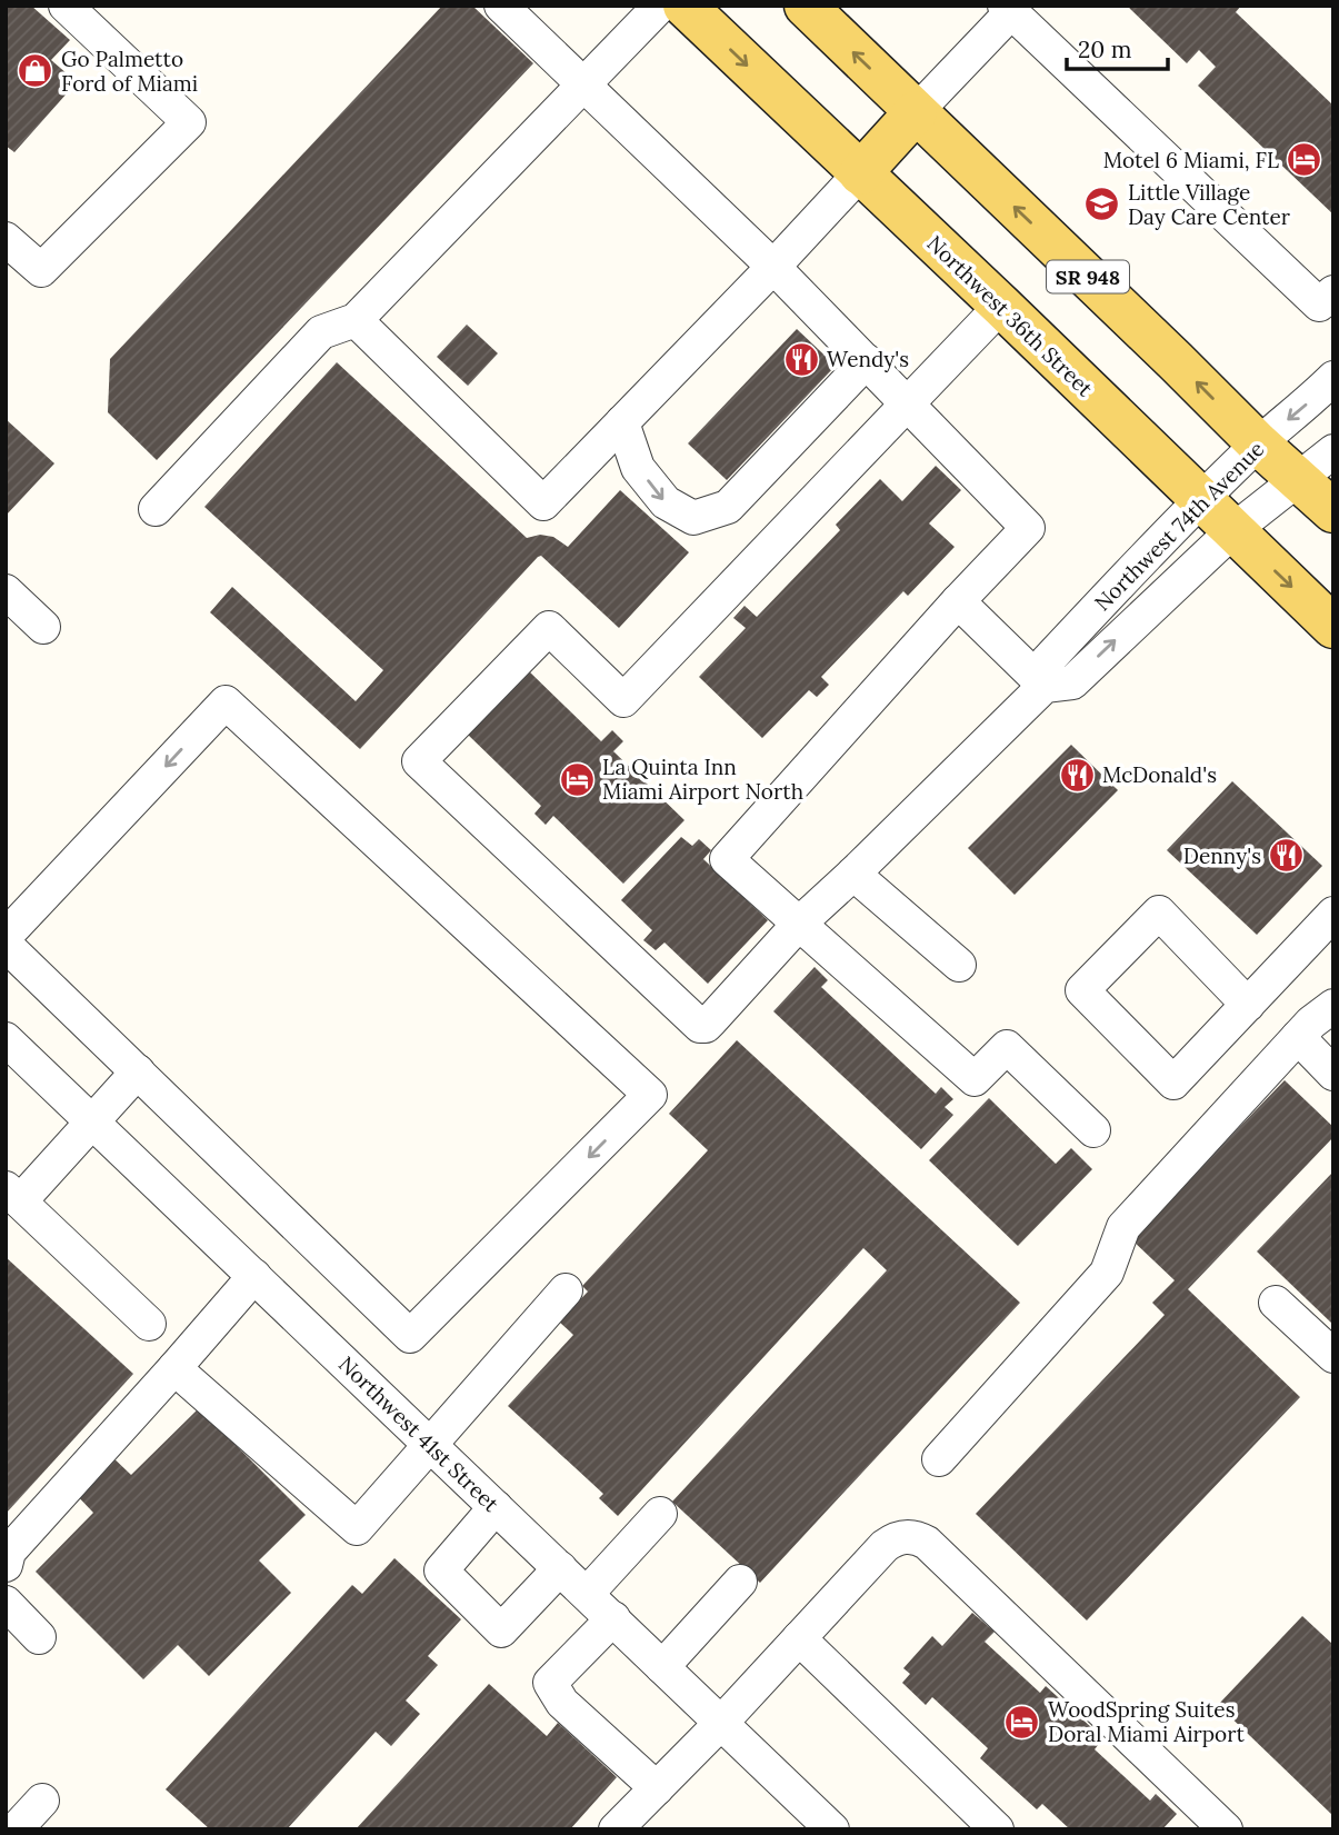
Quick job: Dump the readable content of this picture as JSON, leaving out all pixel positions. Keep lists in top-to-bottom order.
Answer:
{
  "streets": {
    "main road": ["SR 948", "Northwest 36th Street"],
    "street": ["Northwest 74th Avenue", "Northwest 41st Street"]
  },
  "crossings": [
    ["SR 948", "Northwest 74th Avenue"],
    ["Northwest 36th Street", "Northwest 74th Avenue"]
  ],
  "places": {
    "shop": ["Go Palmetto Ford of Miami"],
    "hotel": ["Motel 6 Miami, FL", "La Quinta Inn Miami Airport North", "WoodSpring Suites Doral Miami Airport"],
    "school or university": ["Little Village Day Care Center"],
    "restaurant": ["Wendy's", "McDonald's", "Denny's"]
  },
  "scale_bar": "20 m"
}
